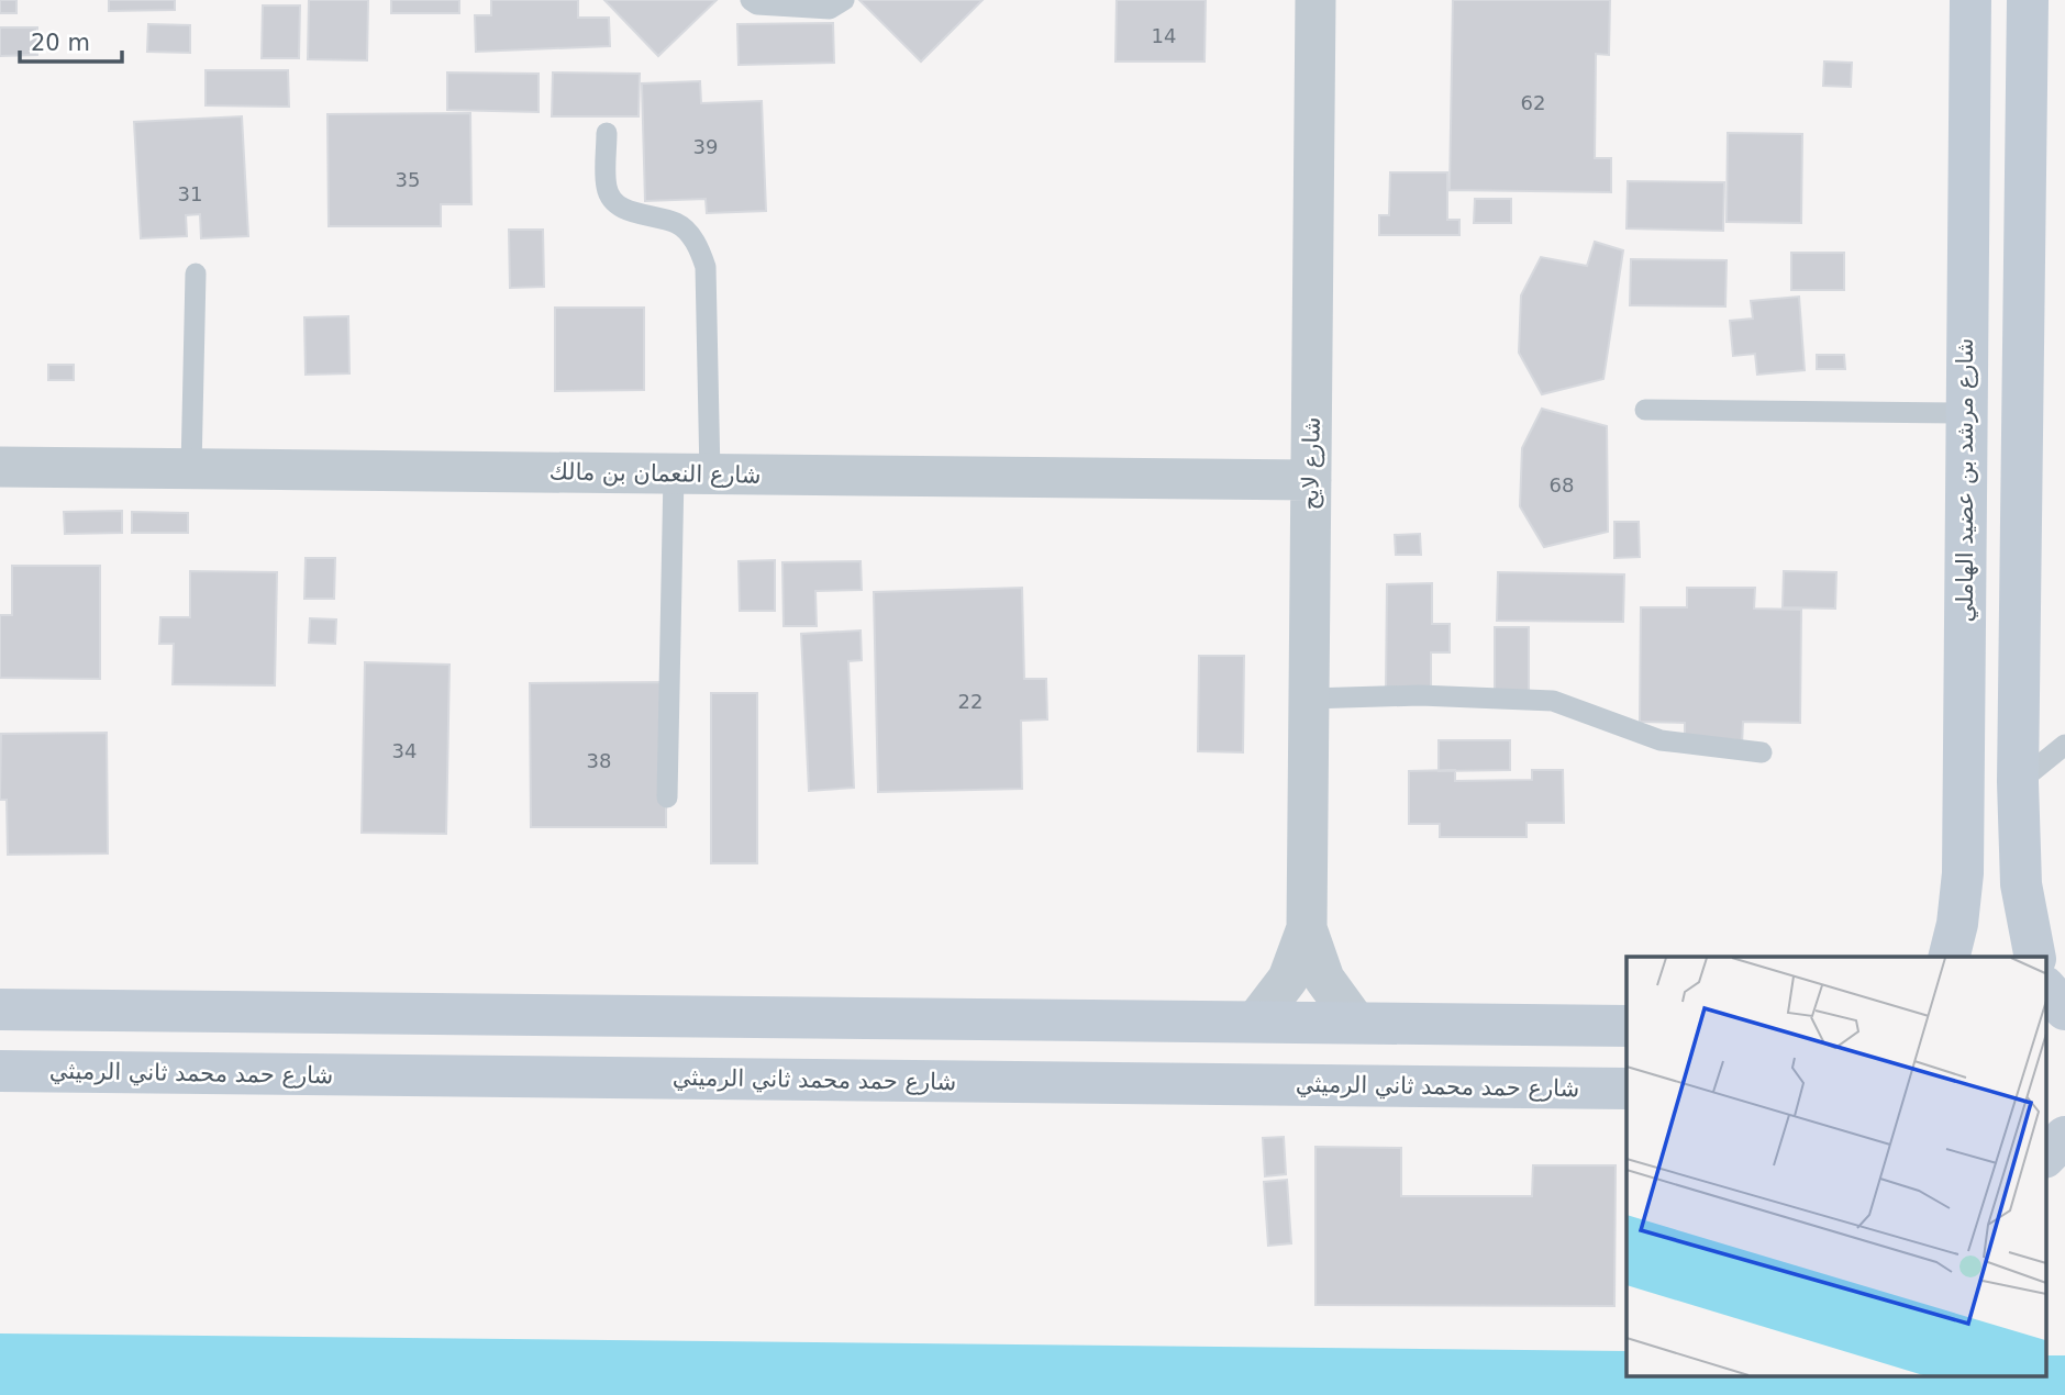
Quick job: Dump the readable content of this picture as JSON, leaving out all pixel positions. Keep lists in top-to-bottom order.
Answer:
{
  "streets": {
    "street": [
      "شارع لايح",
      "شارع النعمان بن مالك",
      "شارع مرشد بن عضيد الهاملي",
      "شارع حمد محمد ثاني الرميثي"
    ]
  },
  "crossings": [
    ["شارع لايح", "شارع النعمان بن مالك"]
  ],
  "house_numbers": [
    "14",
    "62",
    "39",
    "35",
    "31",
    "68",
    "22",
    "34",
    "38"
  ],
  "scale_bar": "20 m"
}
